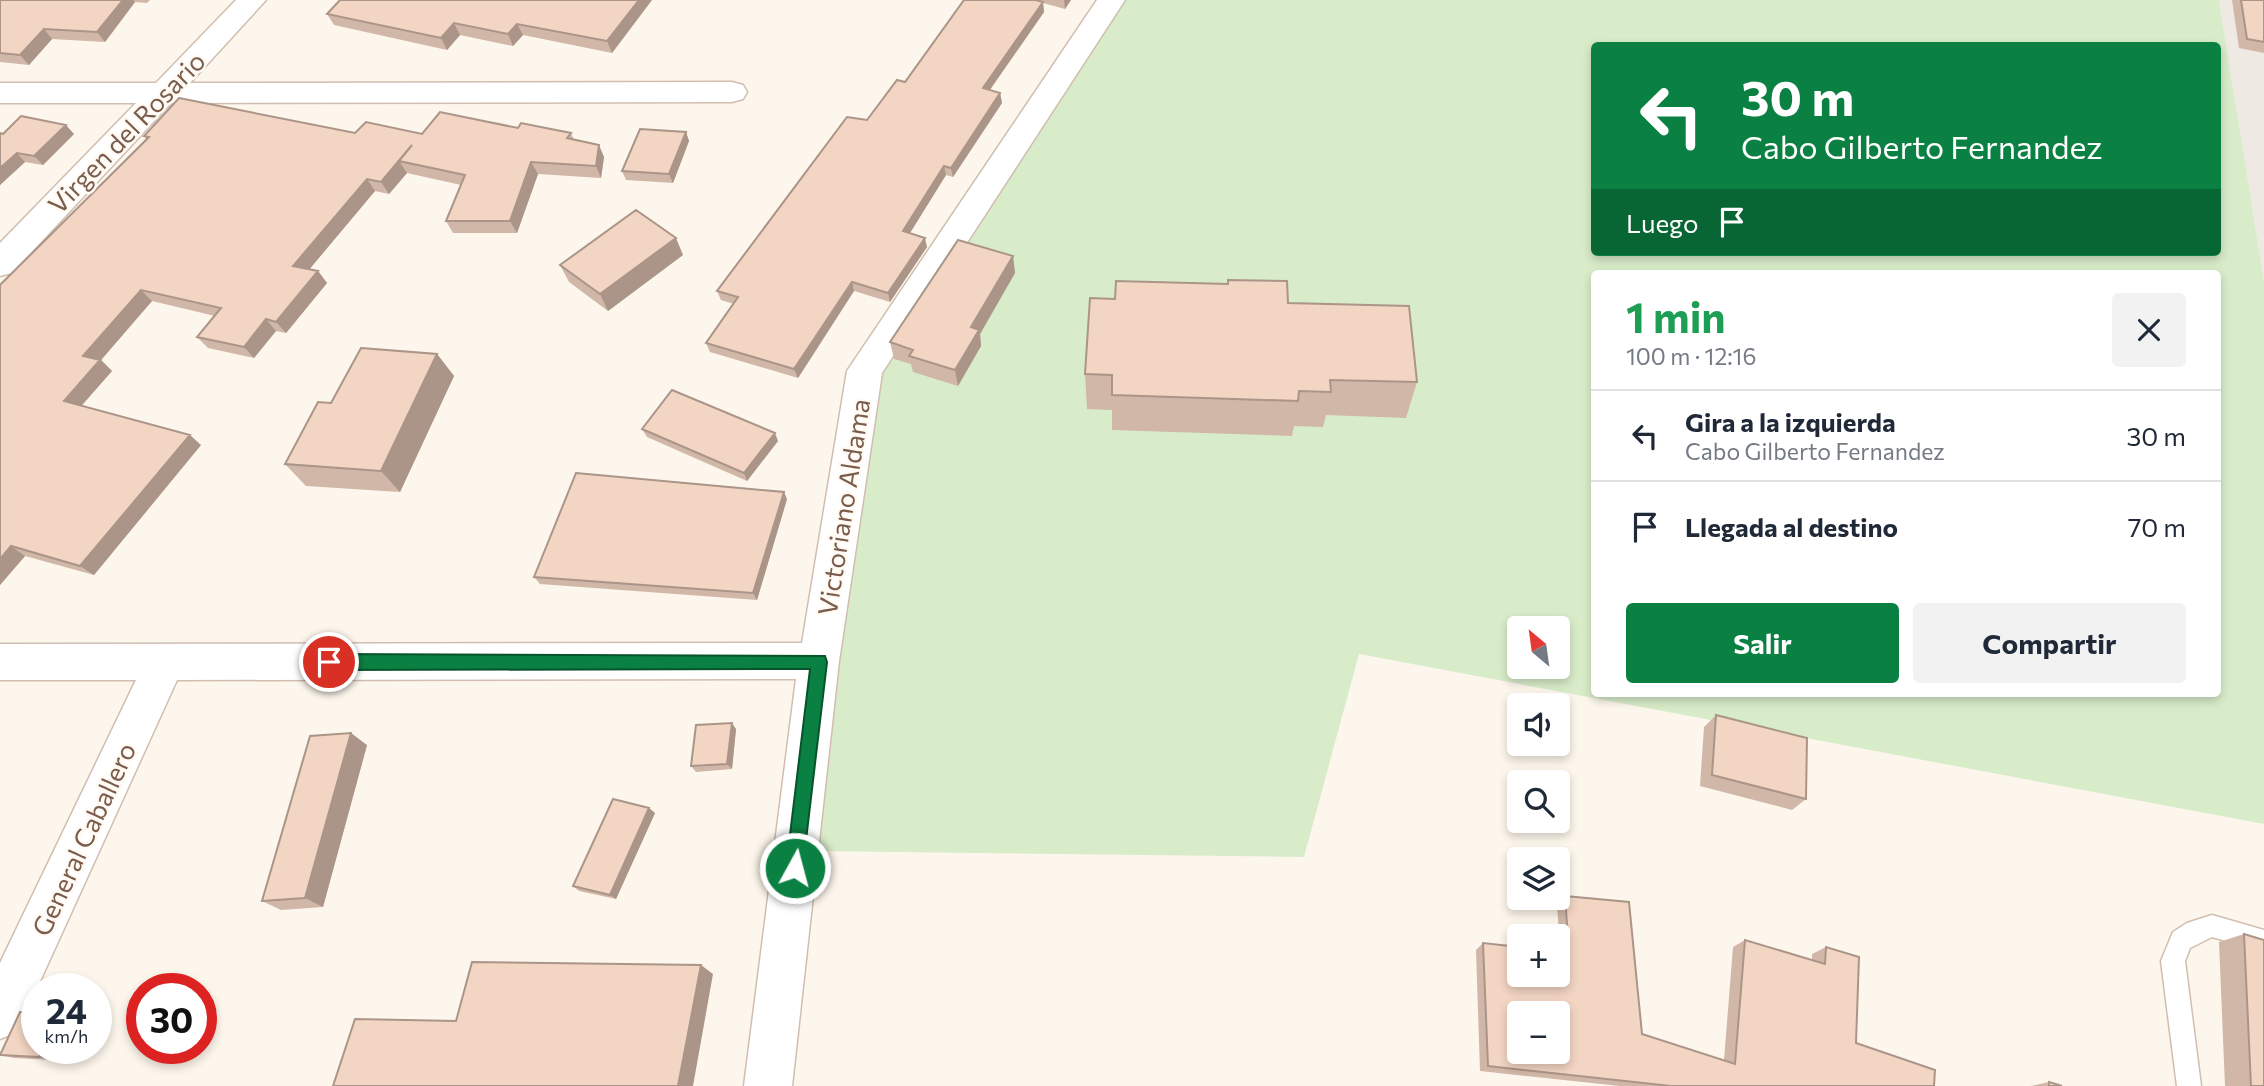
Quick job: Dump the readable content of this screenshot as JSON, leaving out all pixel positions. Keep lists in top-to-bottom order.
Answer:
{
  "streets": {
    "street": ["Virgen del Rosario", "Victoriano Aldama", "General Caballero"]
  },
  "north": "top left",
  "page": {
    "turn": ["30 m", "Cabo Gilberto Fernandez"],
    "then": "Luego",
    "heading": ["1 min", "100 m · 12:16"],
    "list": [
      {
        "name": "Gira a la izquierda",
        "note": "Cabo Gilberto Fernandez",
        "value": "30 m"
      },
      {
        "name": "Llegada al destino",
        "value": "70 m"
      }
    ],
    "buttons": ["Salir", "Compartir"],
    "map_buttons": ["+", "−"],
    "speed": "24 km/h",
    "limit": "30"
  }
}
